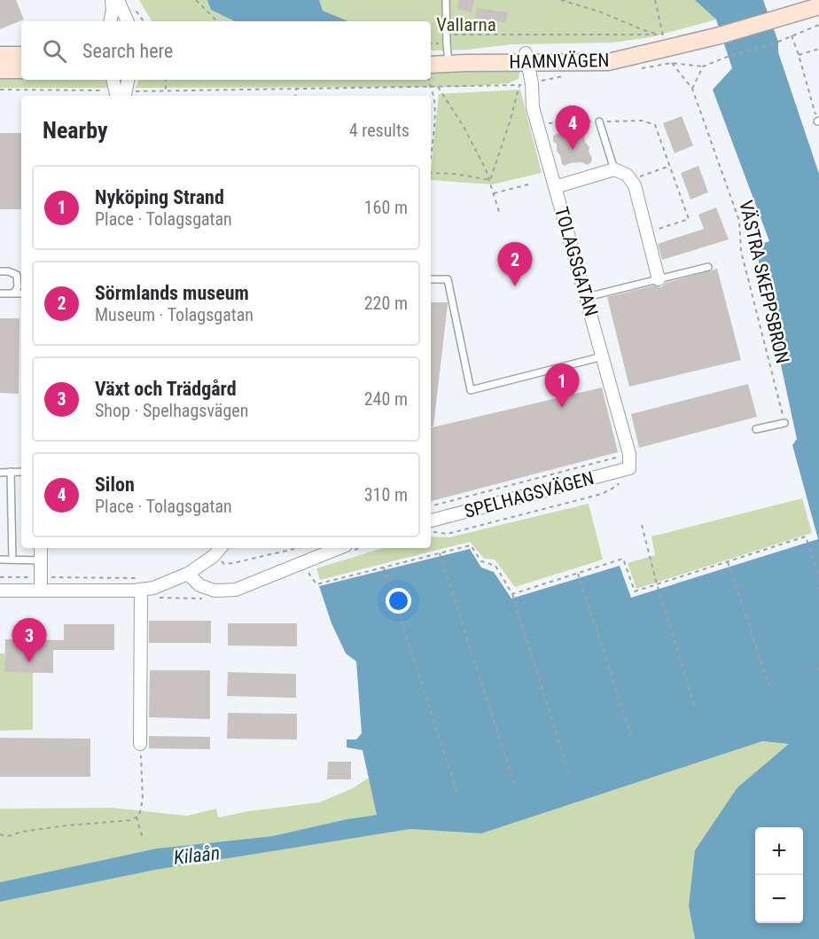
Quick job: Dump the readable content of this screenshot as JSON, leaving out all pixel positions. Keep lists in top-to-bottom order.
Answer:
{
  "streets": {
    "main road": ["HAMNVÄGEN"],
    "street": ["TOLAGSGATAN", "SPELHAGSVÄGEN"],
    "path": ["VÄSTRA SKEPPSBRON"]
  },
  "crossings": [
    ["HAMNVÄGEN", "TOLAGSGATAN"],
    ["TOLAGSGATAN", "SPELHAGSVÄGEN"]
  ],
  "water": ["Kilaån"],
  "parks": ["Vallarna"],
  "page": {
    "search": "Search here",
    "heading": ["Nearby", "4 results"],
    "pins": [
      "4",
      "2",
      "1",
      "3"
    ],
    "list": [
      {
        "mark": "1",
        "name": "Nyköping Strand",
        "note": "Place · Tolagsgatan",
        "value": "160 m"
      },
      {
        "mark": "2",
        "name": "Sörmlands museum",
        "note": "Museum · Tolagsgatan",
        "value": "220 m"
      },
      {
        "mark": "3",
        "name": "Växt och Trädgård",
        "note": "Shop · Spelhagsvägen",
        "value": "240 m"
      },
      {
        "mark": "4",
        "name": "Silon",
        "note": "Place · Tolagsgatan",
        "value": "310 m"
      }
    ],
    "map_buttons": ["+", "−"]
  }
}
